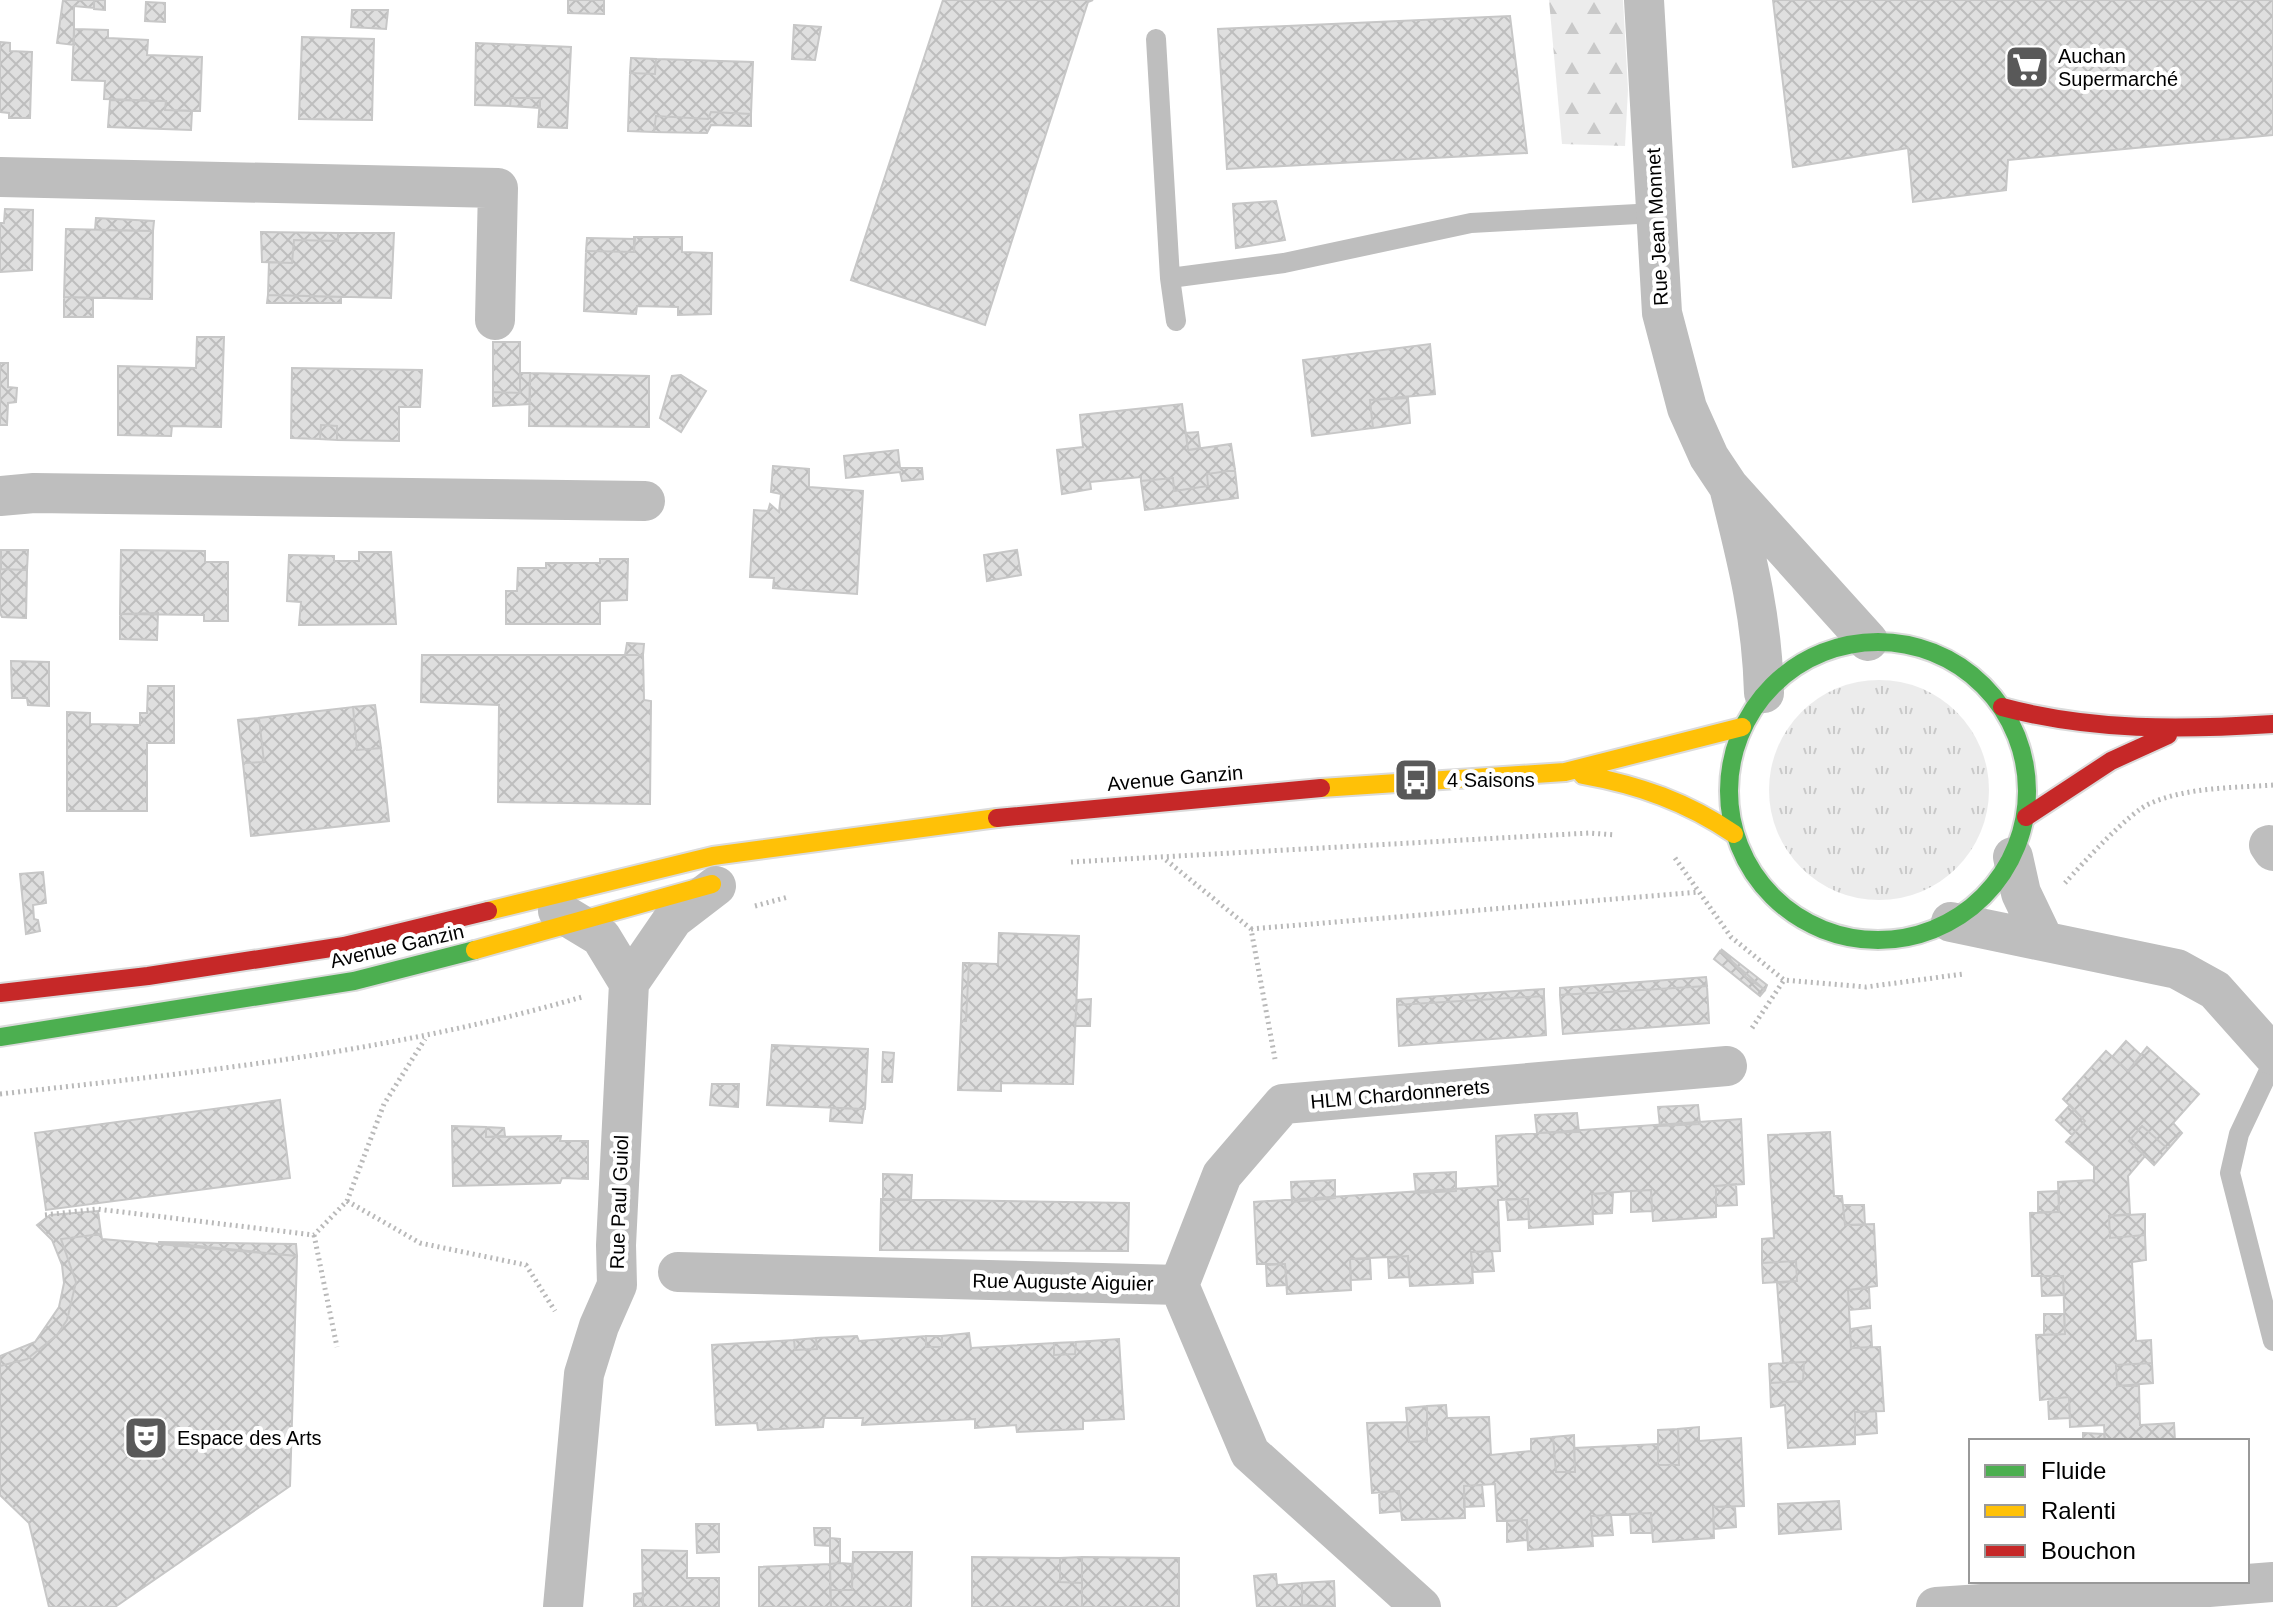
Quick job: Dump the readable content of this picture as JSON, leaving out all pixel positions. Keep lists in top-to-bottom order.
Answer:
{
  "streets": {
    "main road": ["Avenue Ganzin"],
    "street": [
      "Rue Jean Monnet",
      "HLM Chardonnerets",
      "Rue Paul Guiol",
      "Rue Auguste Aiguier"
    ]
  },
  "crossings": [
    ["HLM Chardonnerets", "Rue Auguste Aiguier"]
  ],
  "places": {
    "supermarket": ["Auchan Supermarché"],
    "bus stop": ["4 Saisons"],
    "theatre": ["Espace des Arts"]
  },
  "legend": ["Fluide", "Ralenti", "Bouchon"]
}
